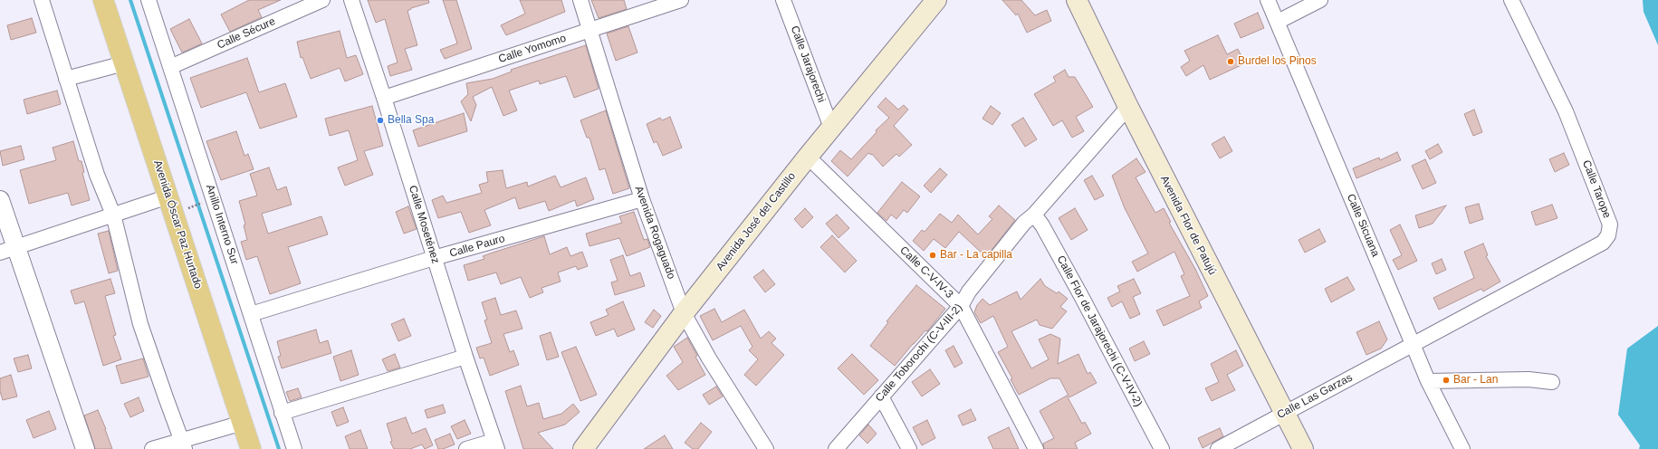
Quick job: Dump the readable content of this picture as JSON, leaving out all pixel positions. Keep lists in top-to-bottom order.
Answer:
{
  "streets": {
    "highway": ["Avenida Óscar Paz Hurtado"],
    "main road": ["Avenida José del Castillo", "Avenida Flor de Patujú"],
    "street": [
      "Calle Sécure",
      "Calle Yomomo",
      "Calle Jarajorechi",
      "Calle Tarope",
      "Anillo Interno Sur",
      "Calle Moseténez",
      "Calle Sicuana",
      "Avenida Rogaguado",
      "Calle Pauro",
      "Calle C-V-IV-3",
      "Calle Flor de Jarajorechi (C-V-IV-2)",
      "Calle Toborochi (C-V-III-2)",
      "Calle Las Garzas"
    ]
  },
  "crossings": [
    ["Calle Sécure", "Anillo Interno Sur"],
    ["Calle Yomomo", "Calle Moseténez"],
    ["Calle Yomomo", "Avenida Rogaguado"],
    ["Calle Jarajorechi", "Avenida José del Castillo"],
    ["Calle Tarope", "Calle Sicuana"],
    ["Calle Tarope", "Calle Las Garzas"],
    ["Avenida José del Castillo", "Avenida Rogaguado"],
    ["Avenida José del Castillo", "Calle C-V-IV-3"],
    ["Anillo Interno Sur", "Calle Pauro"],
    ["Calle Moseténez", "Calle Pauro"],
    ["Avenida Flor de Patujú", "Calle Toborochi (C-V-III-2)"],
    ["Avenida Flor de Patujú", "Calle Las Garzas"],
    ["Calle Sicuana", "Calle Las Garzas"],
    ["Avenida Rogaguado", "Calle Pauro"],
    ["Calle C-V-IV-3", "Calle Toborochi (C-V-III-2)"],
    ["Calle Flor de Jarajorechi (C-V-IV-2)", "Calle Toborochi (C-V-III-2)"]
  ],
  "places": [
    "Burdel los Pinos",
    "Bella Spa",
    "Bar - La capilla",
    "Bar - Lan"
  ]
}
